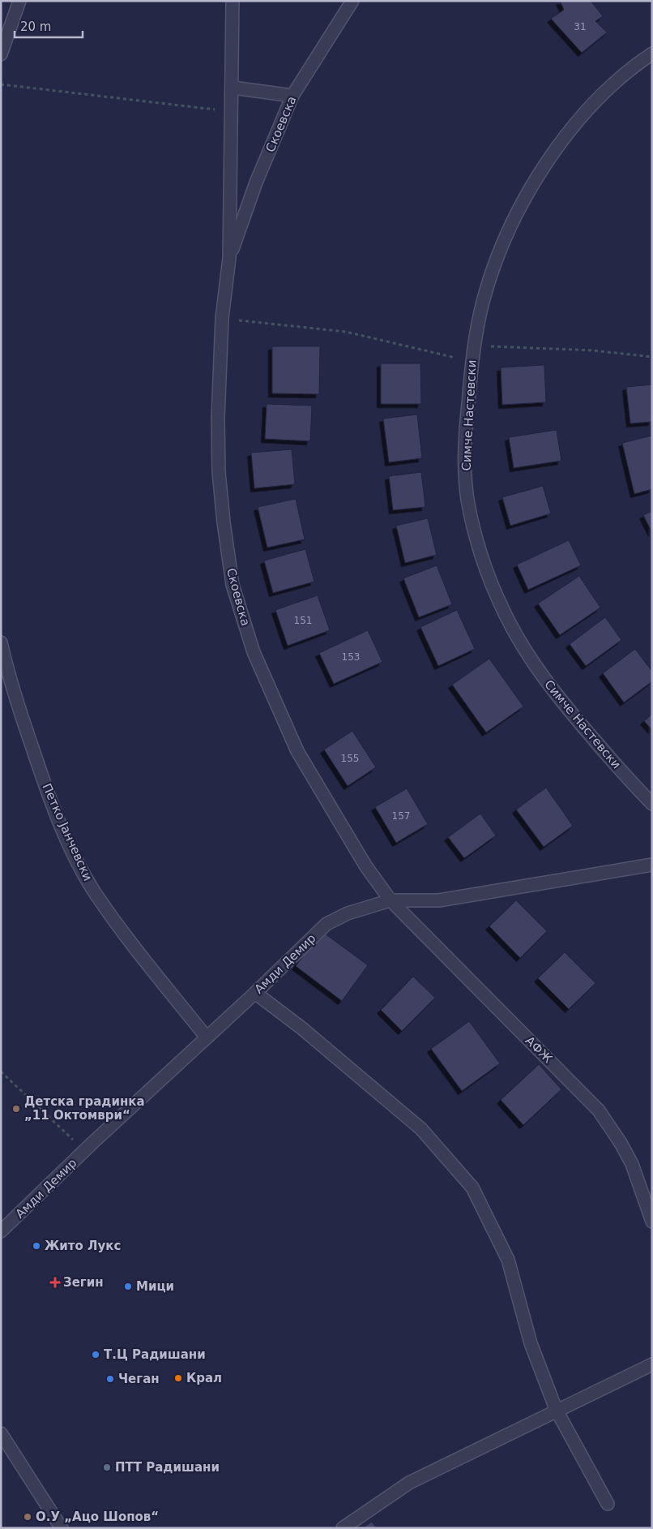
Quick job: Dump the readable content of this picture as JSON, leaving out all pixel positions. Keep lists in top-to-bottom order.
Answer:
{
  "streets": {
    "street": [
      "Скоевска",
      "Симче Настевски",
      "Петко Јанчевски",
      "Амди Демир",
      "АФЖ"
    ]
  },
  "crossings": [
    ["Скоевска", "Амди Демир"],
    ["Скоевска", "АФЖ"],
    ["Петко Јанчевски", "Амди Демир"],
    ["Амди Демир", "АФЖ"]
  ],
  "places": {
    "other": [
      "Детска градинка „11 Октомври“",
      "Жито Лукс",
      "Мици",
      "Т.Ц Радишани",
      "Крал",
      "Чеган",
      "ПТТ Радишани",
      "О.У „Ацо Шопов“"
    ],
    "health": ["Зегин"]
  },
  "house_numbers": [
    "31",
    "151",
    "153",
    "155",
    "157"
  ],
  "scale_bar": "20 m"
}
